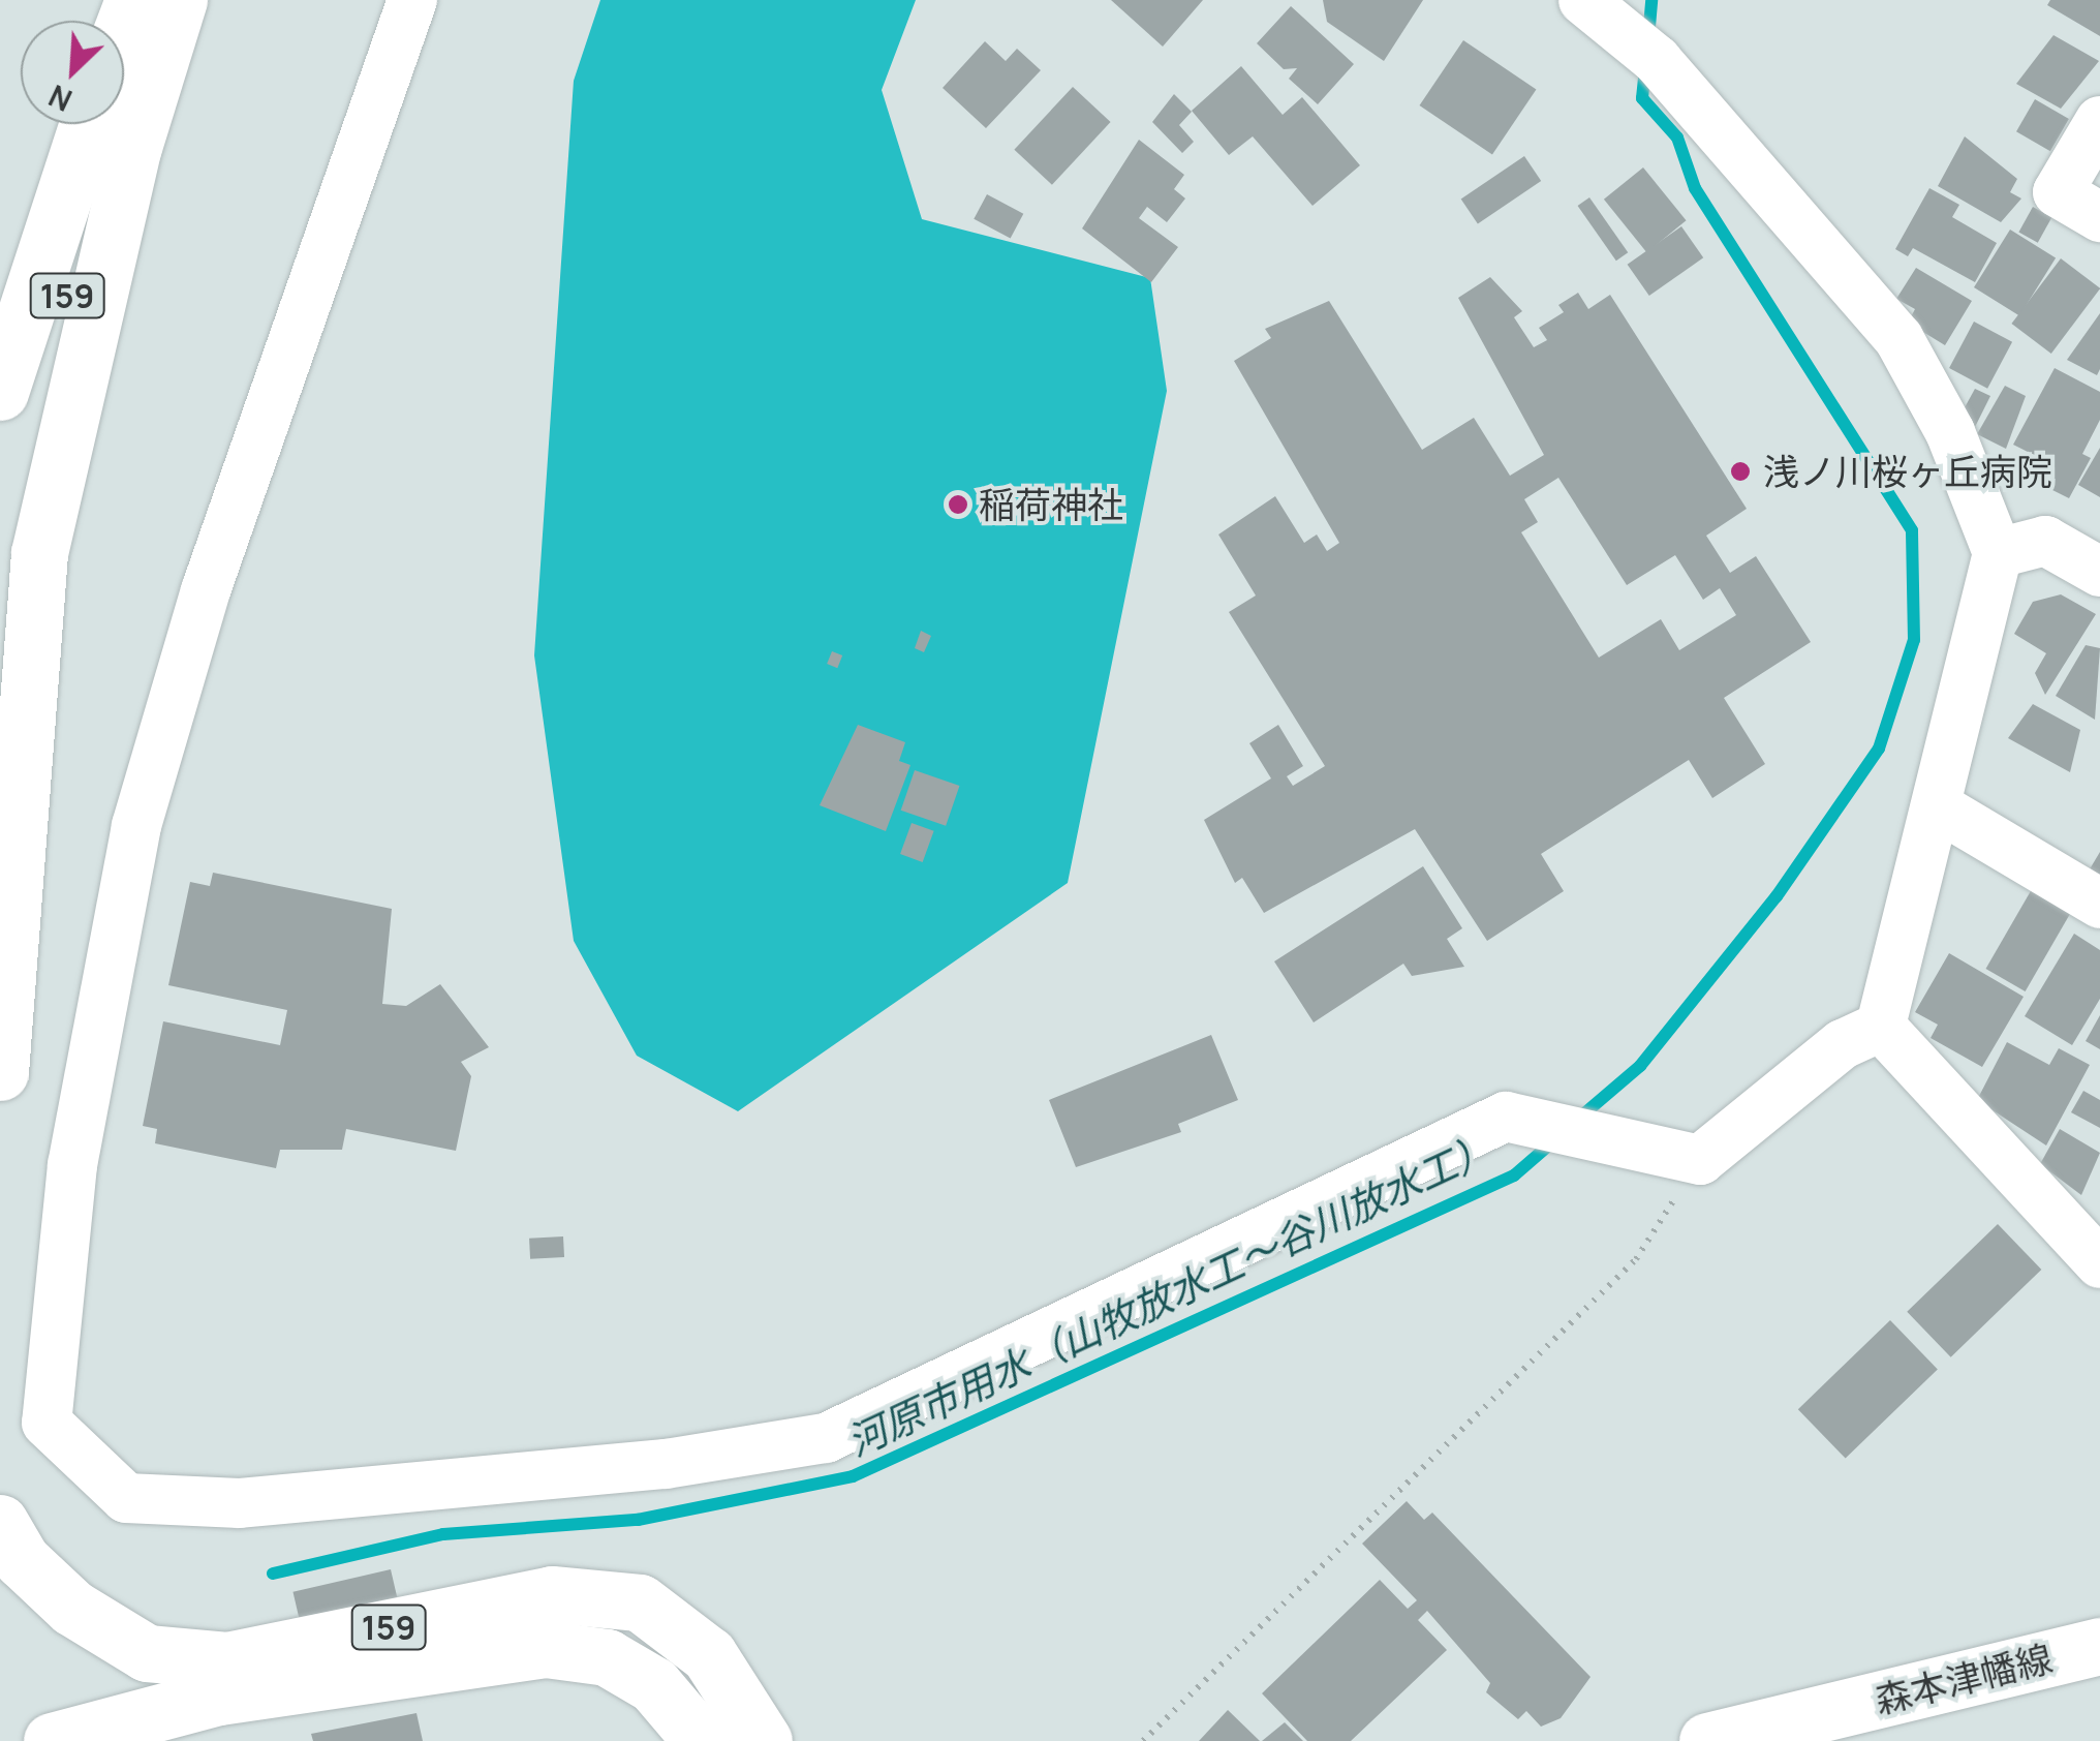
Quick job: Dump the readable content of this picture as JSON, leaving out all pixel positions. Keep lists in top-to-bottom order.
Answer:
{
  "streets": {
    "main road": ["159", "森本津幡線"]
  },
  "water": ["河原市用水（山牧放水工～谷川放水工）"],
  "places": ["浅ノ川桜ヶ丘病院", "稲荷神社"],
  "north": "bottom left"
}
